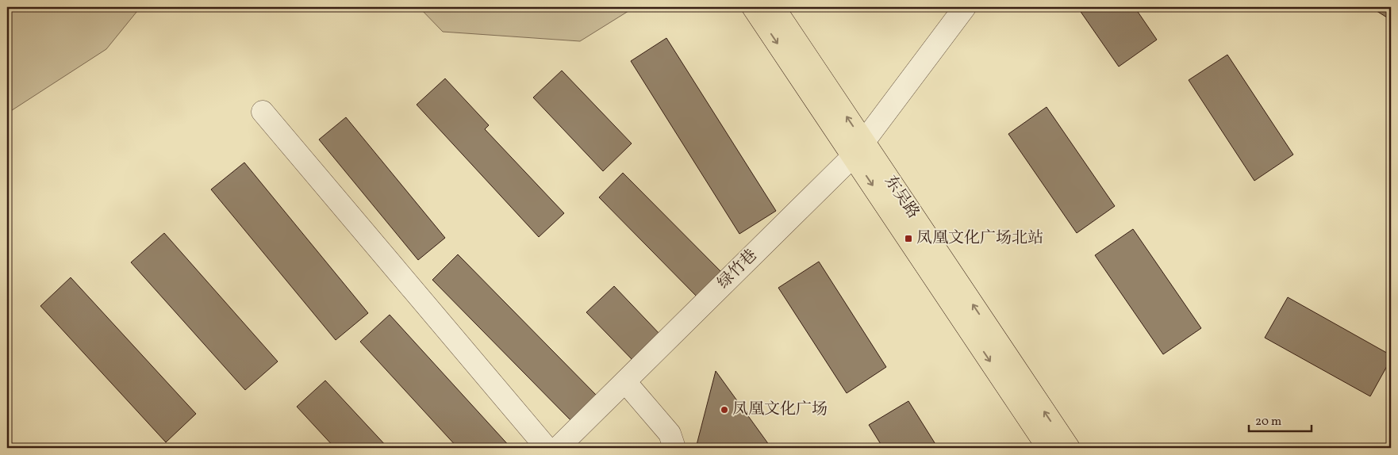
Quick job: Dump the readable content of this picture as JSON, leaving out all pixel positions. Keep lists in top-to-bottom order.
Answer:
{
  "streets": {
    "main road": ["东吴路"],
    "street": ["绿竹巷"]
  },
  "crossings": [
    ["东吴路", "绿竹巷"]
  ],
  "places": {
    "transit": ["凤凰文化广场北站"],
    "other": ["凤凰文化广场"]
  },
  "scale_bar": "20 m"
}
